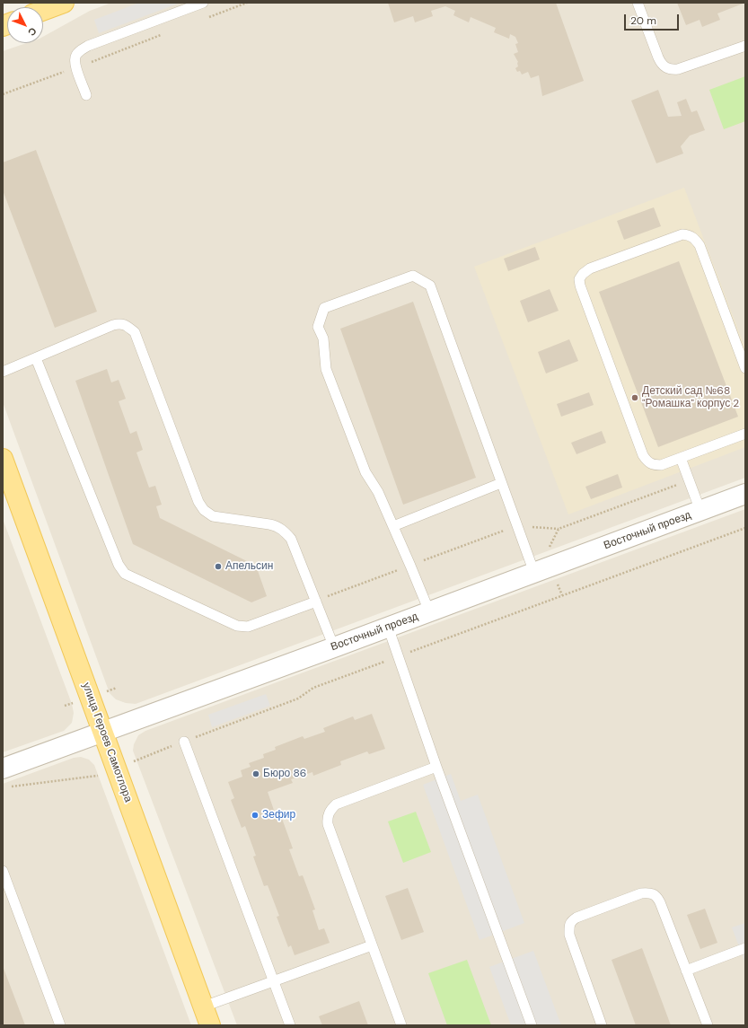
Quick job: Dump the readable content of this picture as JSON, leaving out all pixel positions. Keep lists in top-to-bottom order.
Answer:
{
  "streets": {
    "main road": ["улица Героев Самотлора"],
    "street": ["Восточный проезд"]
  },
  "crossings": [
    ["Восточный проезд", "улица Героев Самотлора"]
  ],
  "places": [
    "Детский сад №68 \"Ромашка\" корпус 2",
    "Апельсин",
    "Бюро 86",
    "Зефир"
  ],
  "scale_bar": "20 m",
  "north": "bottom right"
}
